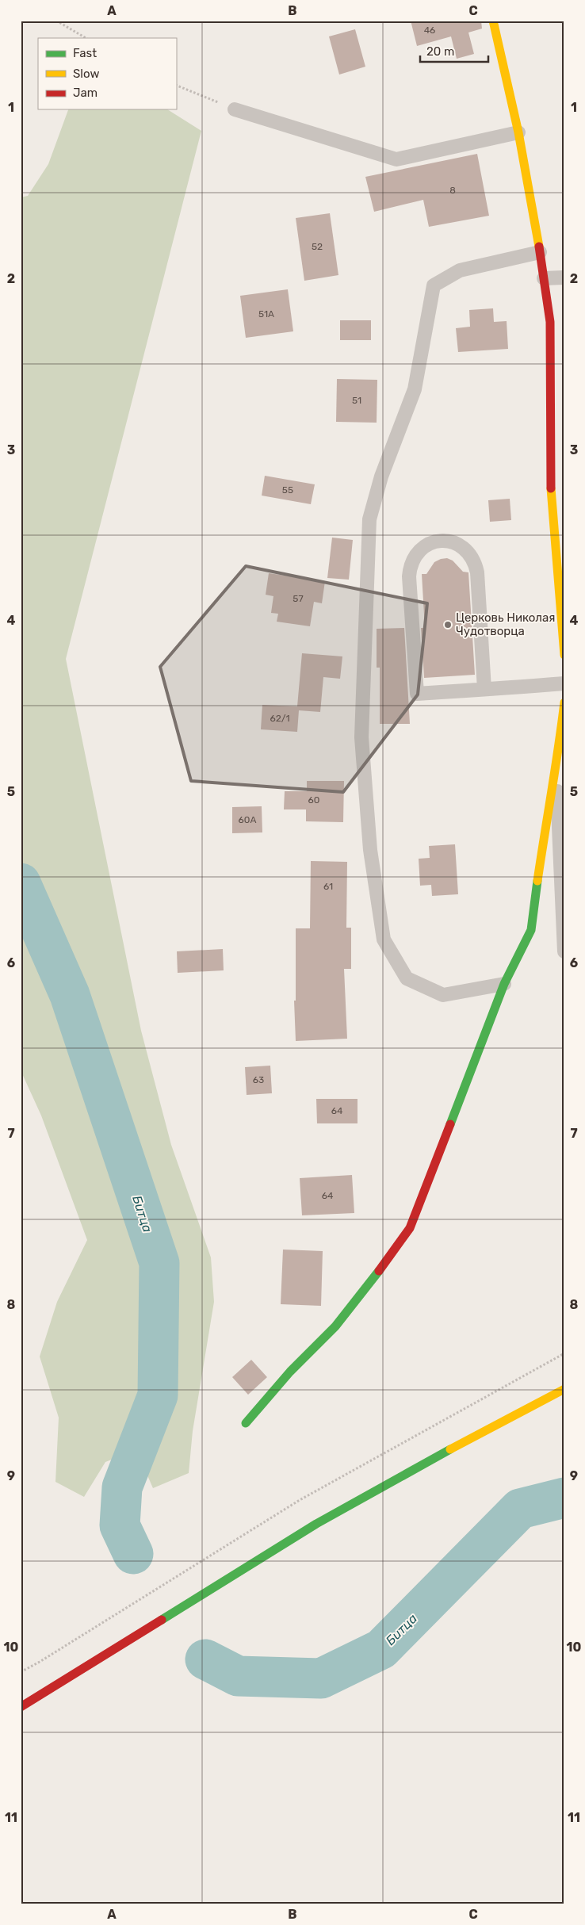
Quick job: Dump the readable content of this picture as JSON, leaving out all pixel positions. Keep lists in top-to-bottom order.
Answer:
{
  "water": ["Битца"],
  "places": ["Церковь Николая Чудотворца"],
  "house_numbers": [
    "46",
    "8",
    "52",
    "51А",
    "51",
    "55",
    "57",
    "62/1",
    "60",
    "60А",
    "61",
    "63",
    "64",
    "64"
  ],
  "legend": ["Fast", "Slow", "Jam"],
  "scale_bar": "20 m",
  "grid": {
    "columns": ["A", "B", "C"],
    "rows": [
      "1",
      "2",
      "3",
      "4",
      "5",
      "6",
      "7",
      "8",
      "9",
      "10",
      "11"
    ]
  }
}
